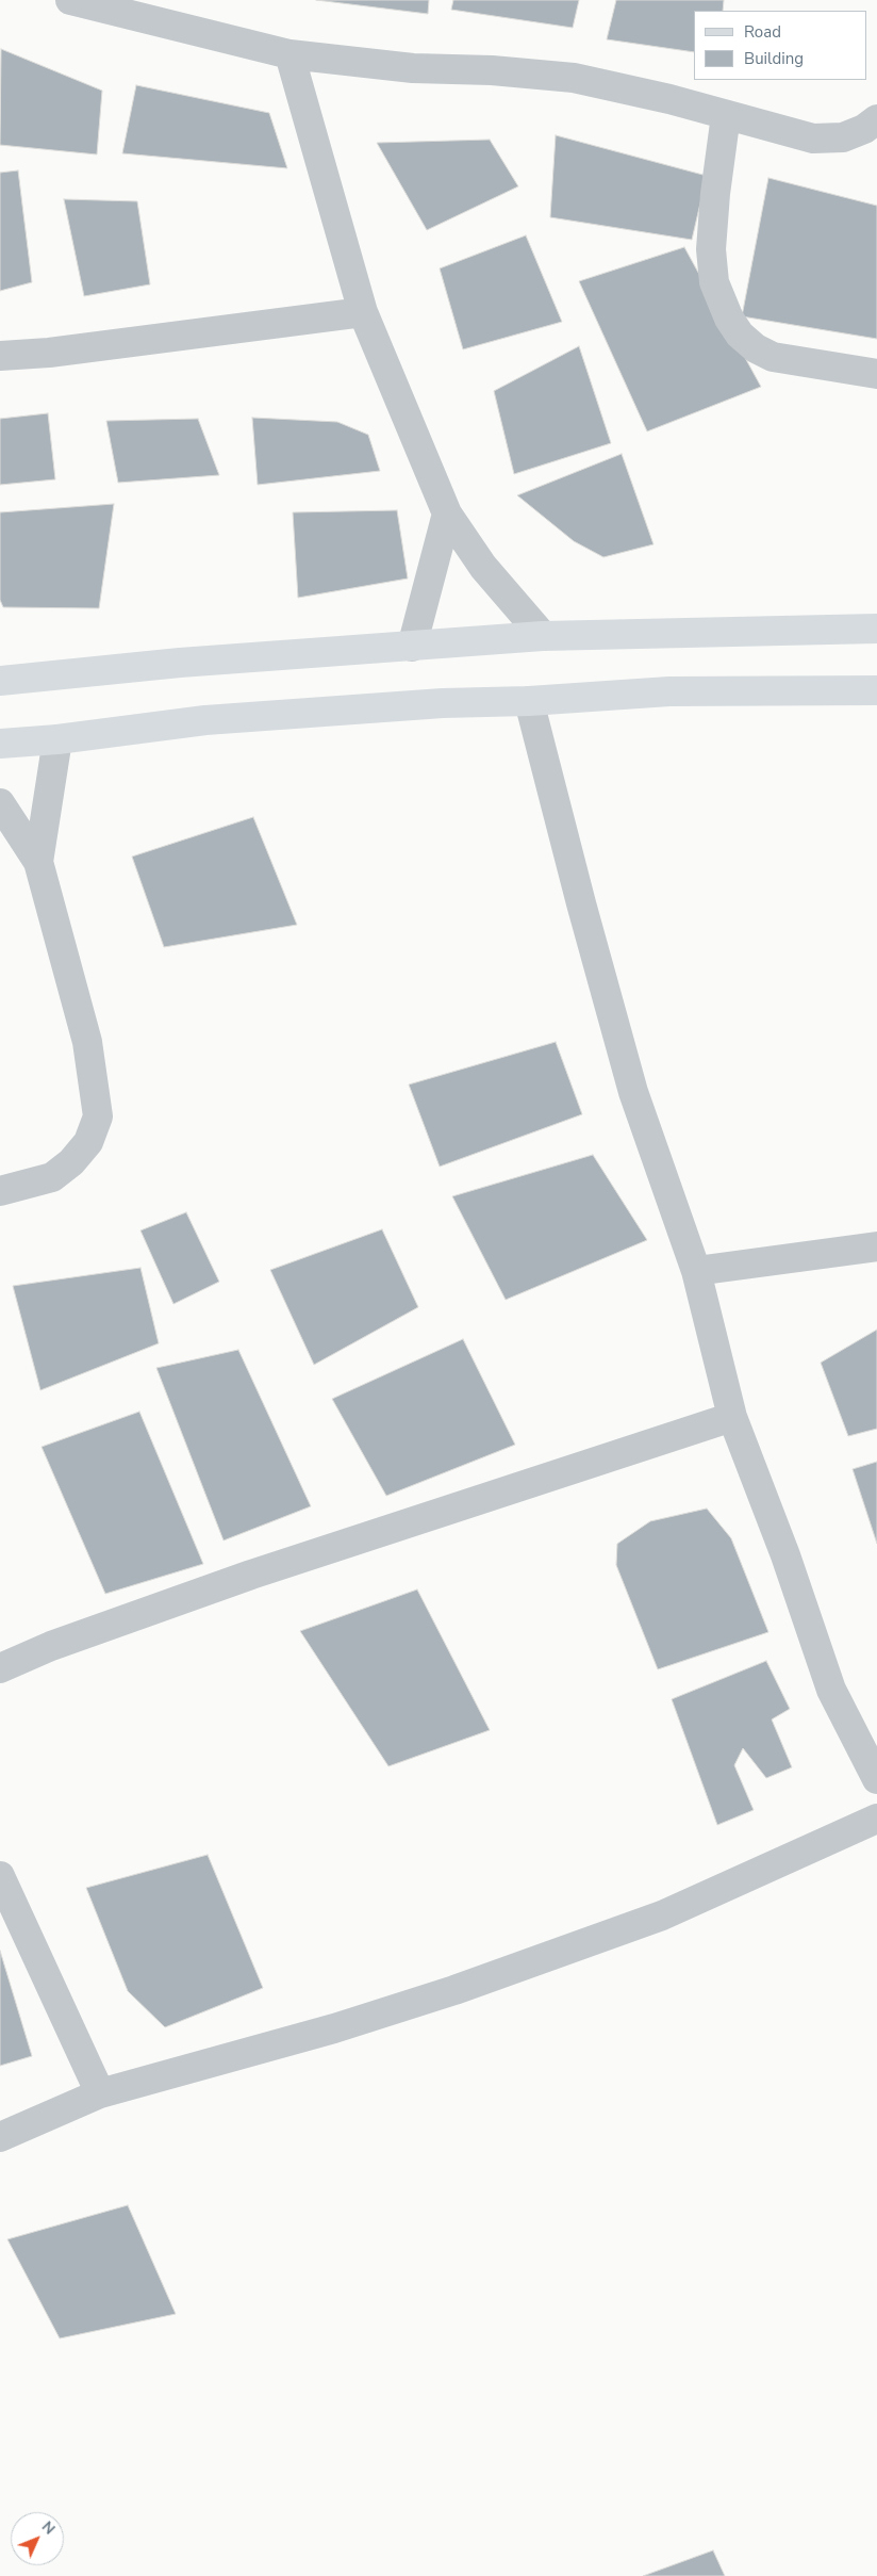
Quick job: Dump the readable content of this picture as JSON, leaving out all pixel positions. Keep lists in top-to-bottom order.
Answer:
{
  "legend": ["Road", "Building"],
  "north": "top right"
}
